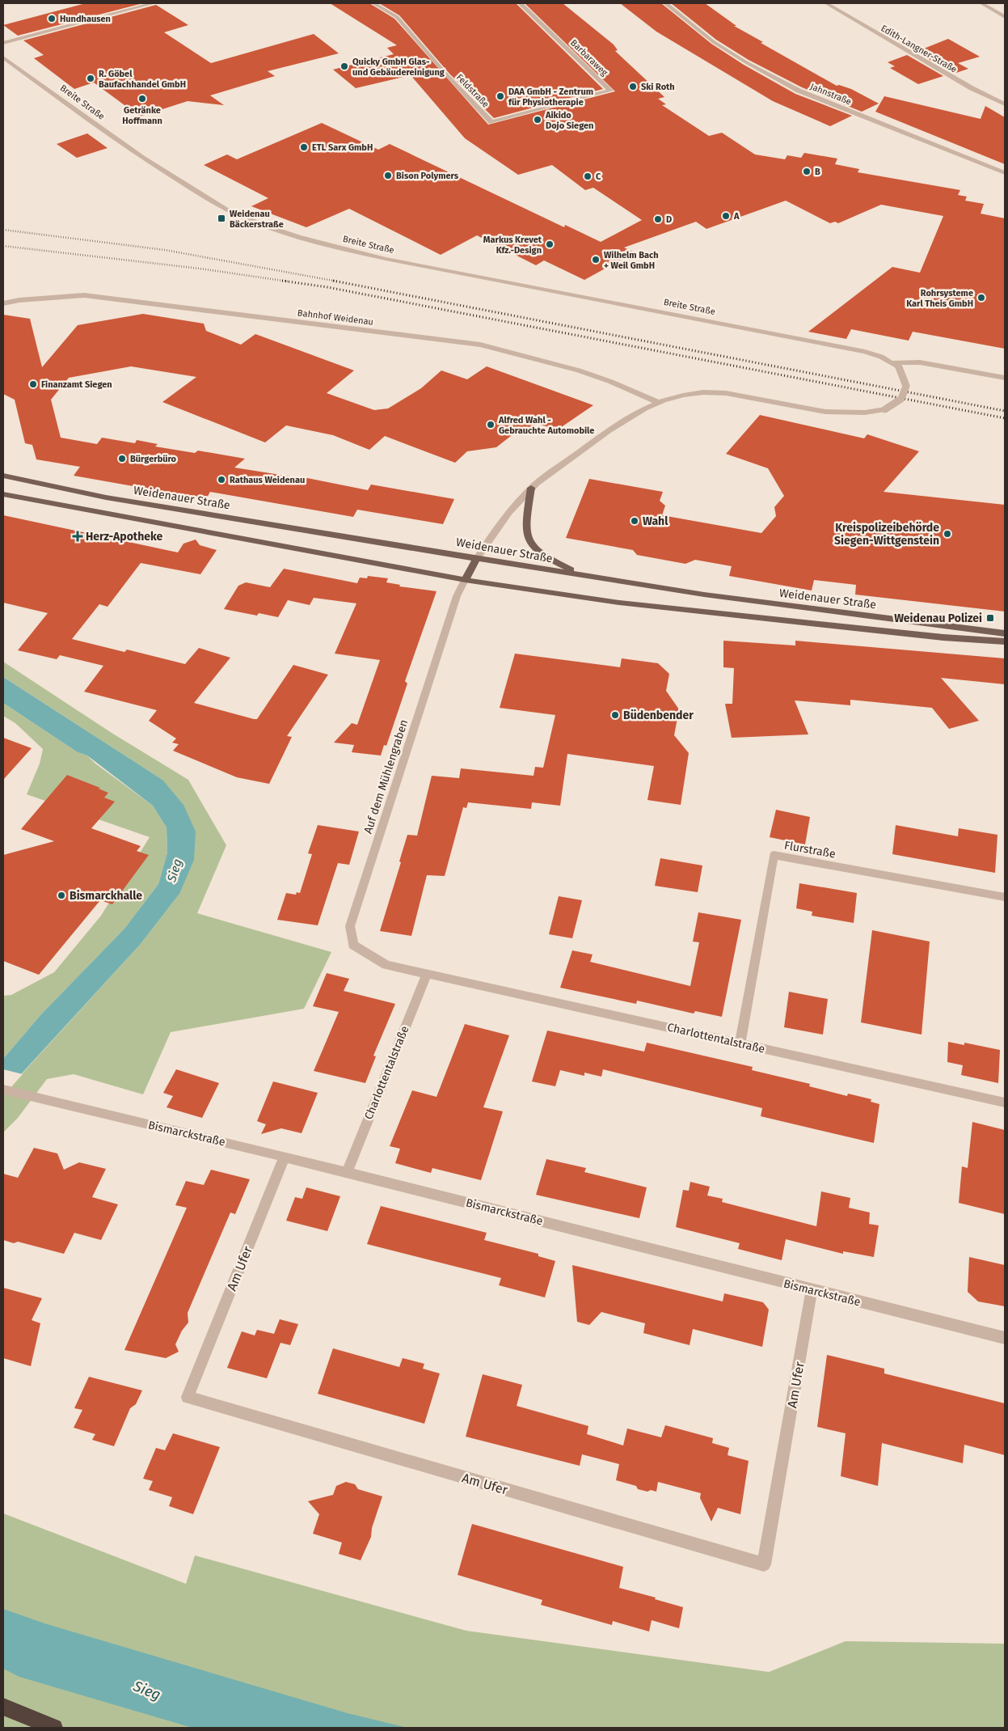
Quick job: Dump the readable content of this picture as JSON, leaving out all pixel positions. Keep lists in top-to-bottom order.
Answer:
{
  "streets": {
    "main road": ["Weidenauer Straße"],
    "street": [
      "Edith-Langner-Straße",
      "Barbaraweg",
      "Feldstraße",
      "Jahnstraße",
      "Breite Straße",
      "Bahnhof Weidenau",
      "Auf dem Mühlengraben",
      "Flurstraße",
      "Charlottentalstraße",
      "Bismarckstraße",
      "Am Ufer"
    ]
  },
  "crossings": [
    ["Barbaraweg", "Feldstraße"],
    ["Auf dem Mühlengraben", "Charlottentalstraße"],
    ["Flurstraße", "Charlottentalstraße"],
    ["Charlottentalstraße", "Bismarckstraße"],
    ["Bismarckstraße", "Am Ufer"]
  ],
  "water": ["Sieg"],
  "places": {
    "other": [
      "Hundhausen",
      "Quicky GmbH Glas- und Gebäudereinigung",
      "R. Göbel Baufachhandel GmbH",
      "Ski Roth",
      "DAA GmbH - Zentrum für Physiotherapie",
      "Getränke Hoffmann",
      "Aikido Dojo Siegen",
      "ETL Sarx GmbH",
      "B",
      "Bison Polymers",
      "C",
      "A",
      "D",
      "Markus Krevet Kfz.-Design",
      "Wilhelm Bach + Weil GmbH",
      "Rohrsysteme Karl Theis GmbH",
      "Finanzamt Siegen",
      "Alfred Wahl - Gebrauchte Automobile",
      "Bürgerbüro",
      "Rathaus Weidenau",
      "Wahl",
      "Kreispolizeibehörde Siegen-Wittgenstein",
      "Büdenbender",
      "Bismarckhalle"
    ],
    "transit": ["Weidenau Bäckerstraße", "Weidenau Polizei"],
    "health": ["Herz-Apotheke"]
  }
}
